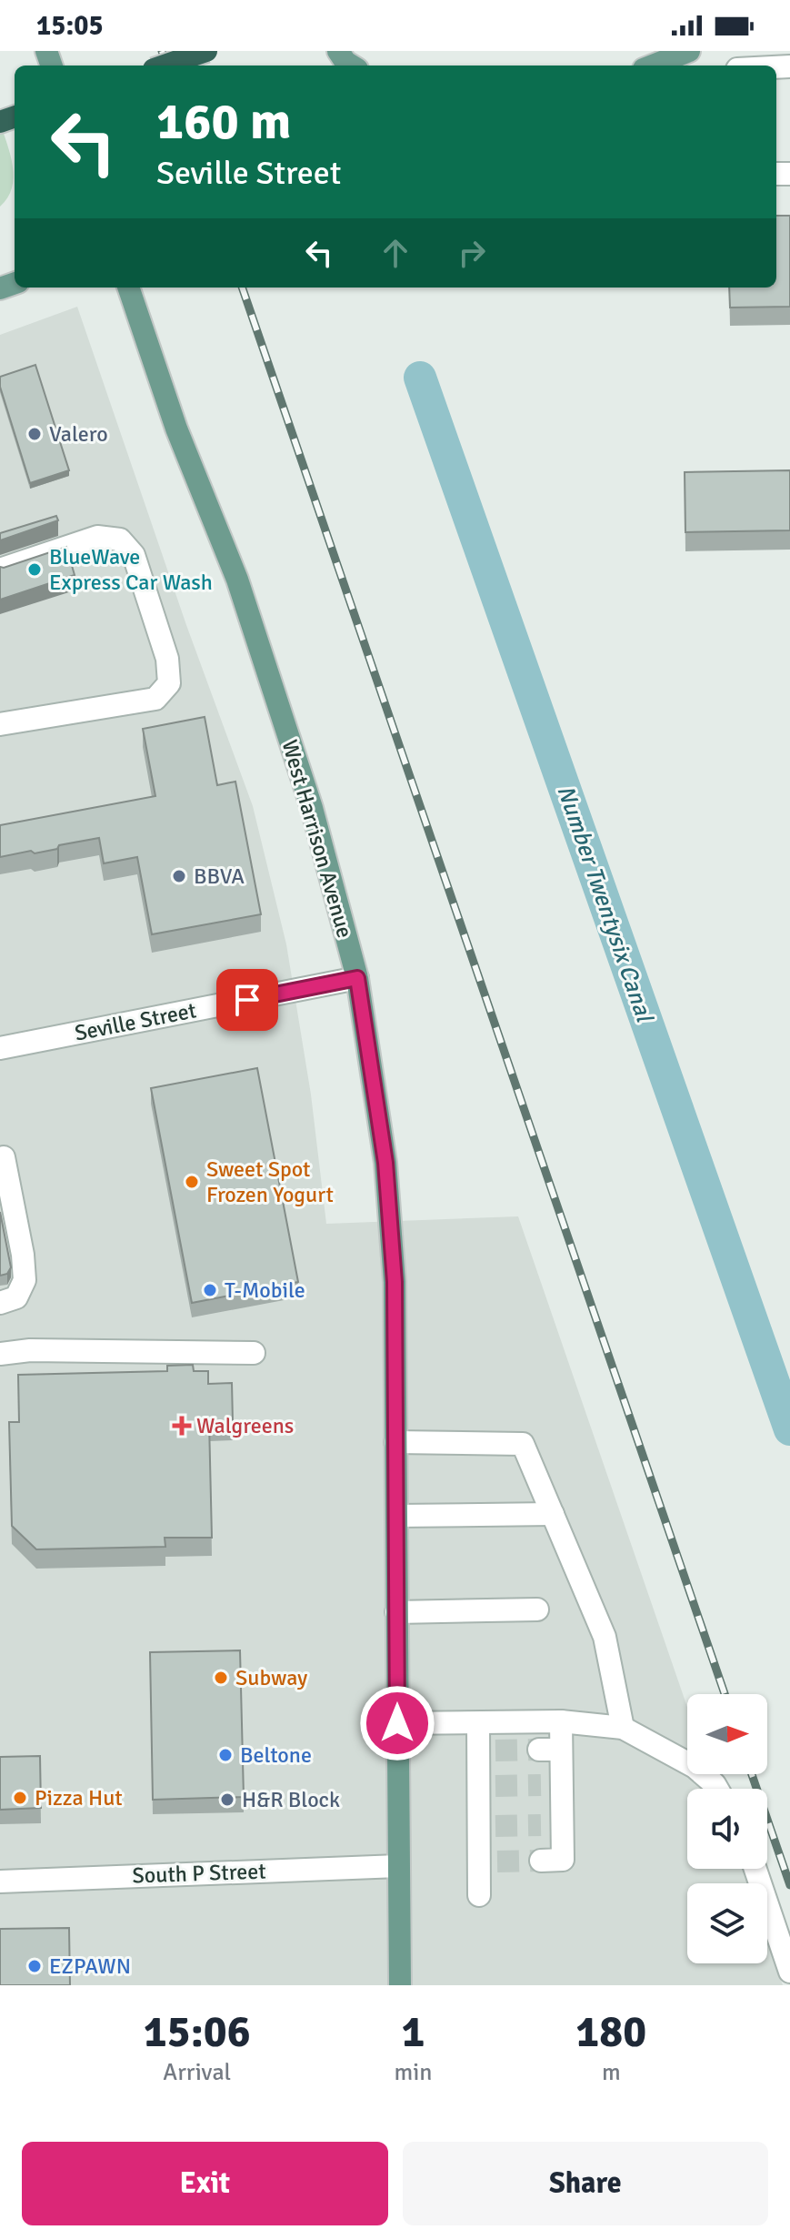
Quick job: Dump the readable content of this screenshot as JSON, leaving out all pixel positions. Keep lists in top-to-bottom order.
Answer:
{
  "streets": {
    "main road": ["West Harrison Avenue"],
    "street": ["Seville Street", "South P Street"]
  },
  "crossings": [
    ["West Harrison Avenue", "Seville Street"],
    ["West Harrison Avenue", "South P Street"]
  ],
  "water": ["Number Twentysix Canal"],
  "places": {
    "other": [
      "Valero",
      "BlueWave Express Car Wash",
      "BBVA",
      "Sweet Spot Frozen Yogurt",
      "T-Mobile",
      "Subway",
      "Beltone",
      "Pizza Hut",
      "H&R Block",
      "EZPAWN"
    ],
    "health": ["Walgreens"]
  },
  "north": "right",
  "page": {
    "status": "15:05",
    "turn": ["160 m", "Seville Street"],
    "eta": [
      "15:06",
      "Arrival",
      "1",
      "min",
      "180",
      "m"
    ],
    "buttons": ["Exit", "Share"]
  }
}
